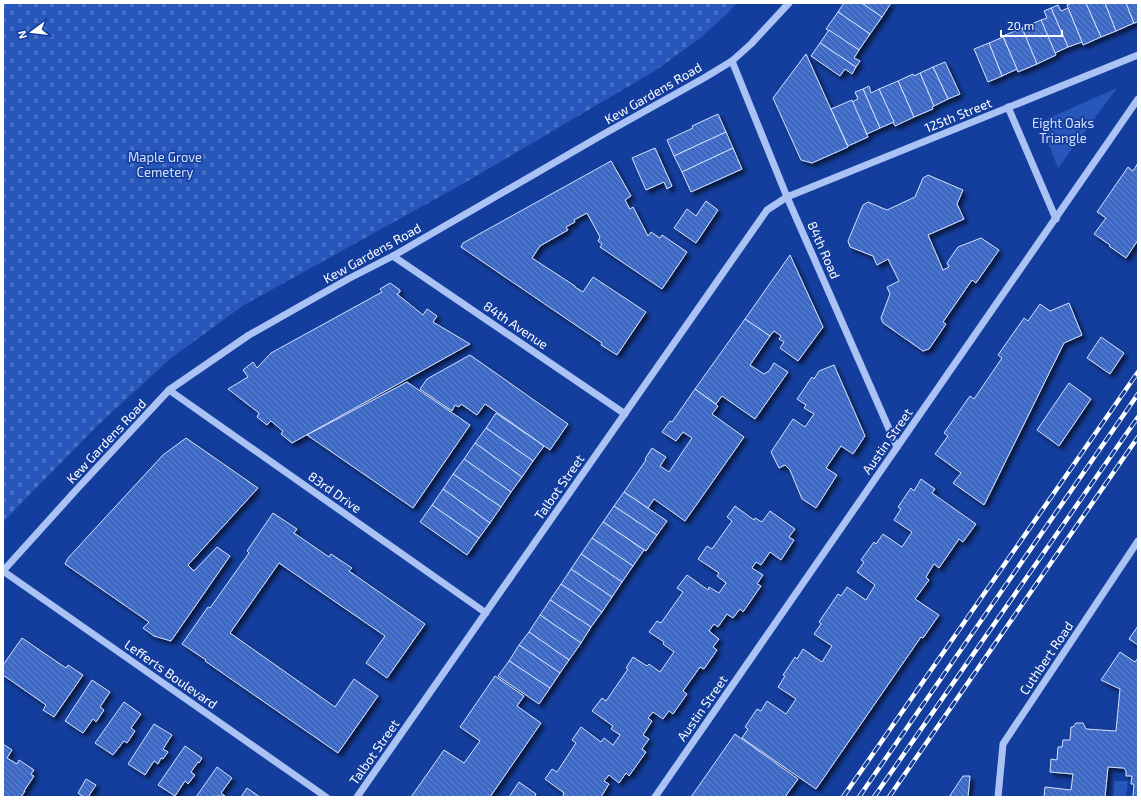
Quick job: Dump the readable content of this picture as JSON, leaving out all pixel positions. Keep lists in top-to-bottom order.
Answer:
{
  "streets": {
    "street": [
      "Kew Gardens Road",
      "125th Street",
      "84th Road",
      "84th Avenue",
      "Austin Street",
      "Talbot Street",
      "83rd Drive",
      "Cuthbert Road",
      "Lefferts Boulevard"
    ]
  },
  "crossings": [
    ["Kew Gardens Road", "84th Road"],
    ["Kew Gardens Road", "84th Avenue"],
    ["Kew Gardens Road", "83rd Drive"],
    ["Kew Gardens Road", "Lefferts Boulevard"],
    ["125th Street", "84th Road"],
    ["125th Street", "Talbot Street"],
    ["84th Road", "Austin Street"],
    ["84th Road", "Talbot Street"],
    ["84th Avenue", "Talbot Street"],
    ["Talbot Street", "83rd Drive"]
  ],
  "parks": ["Eight Oaks Triangle", "Maple Grove Cemetery"],
  "scale_bar": "20 m",
  "north": "left"
}
